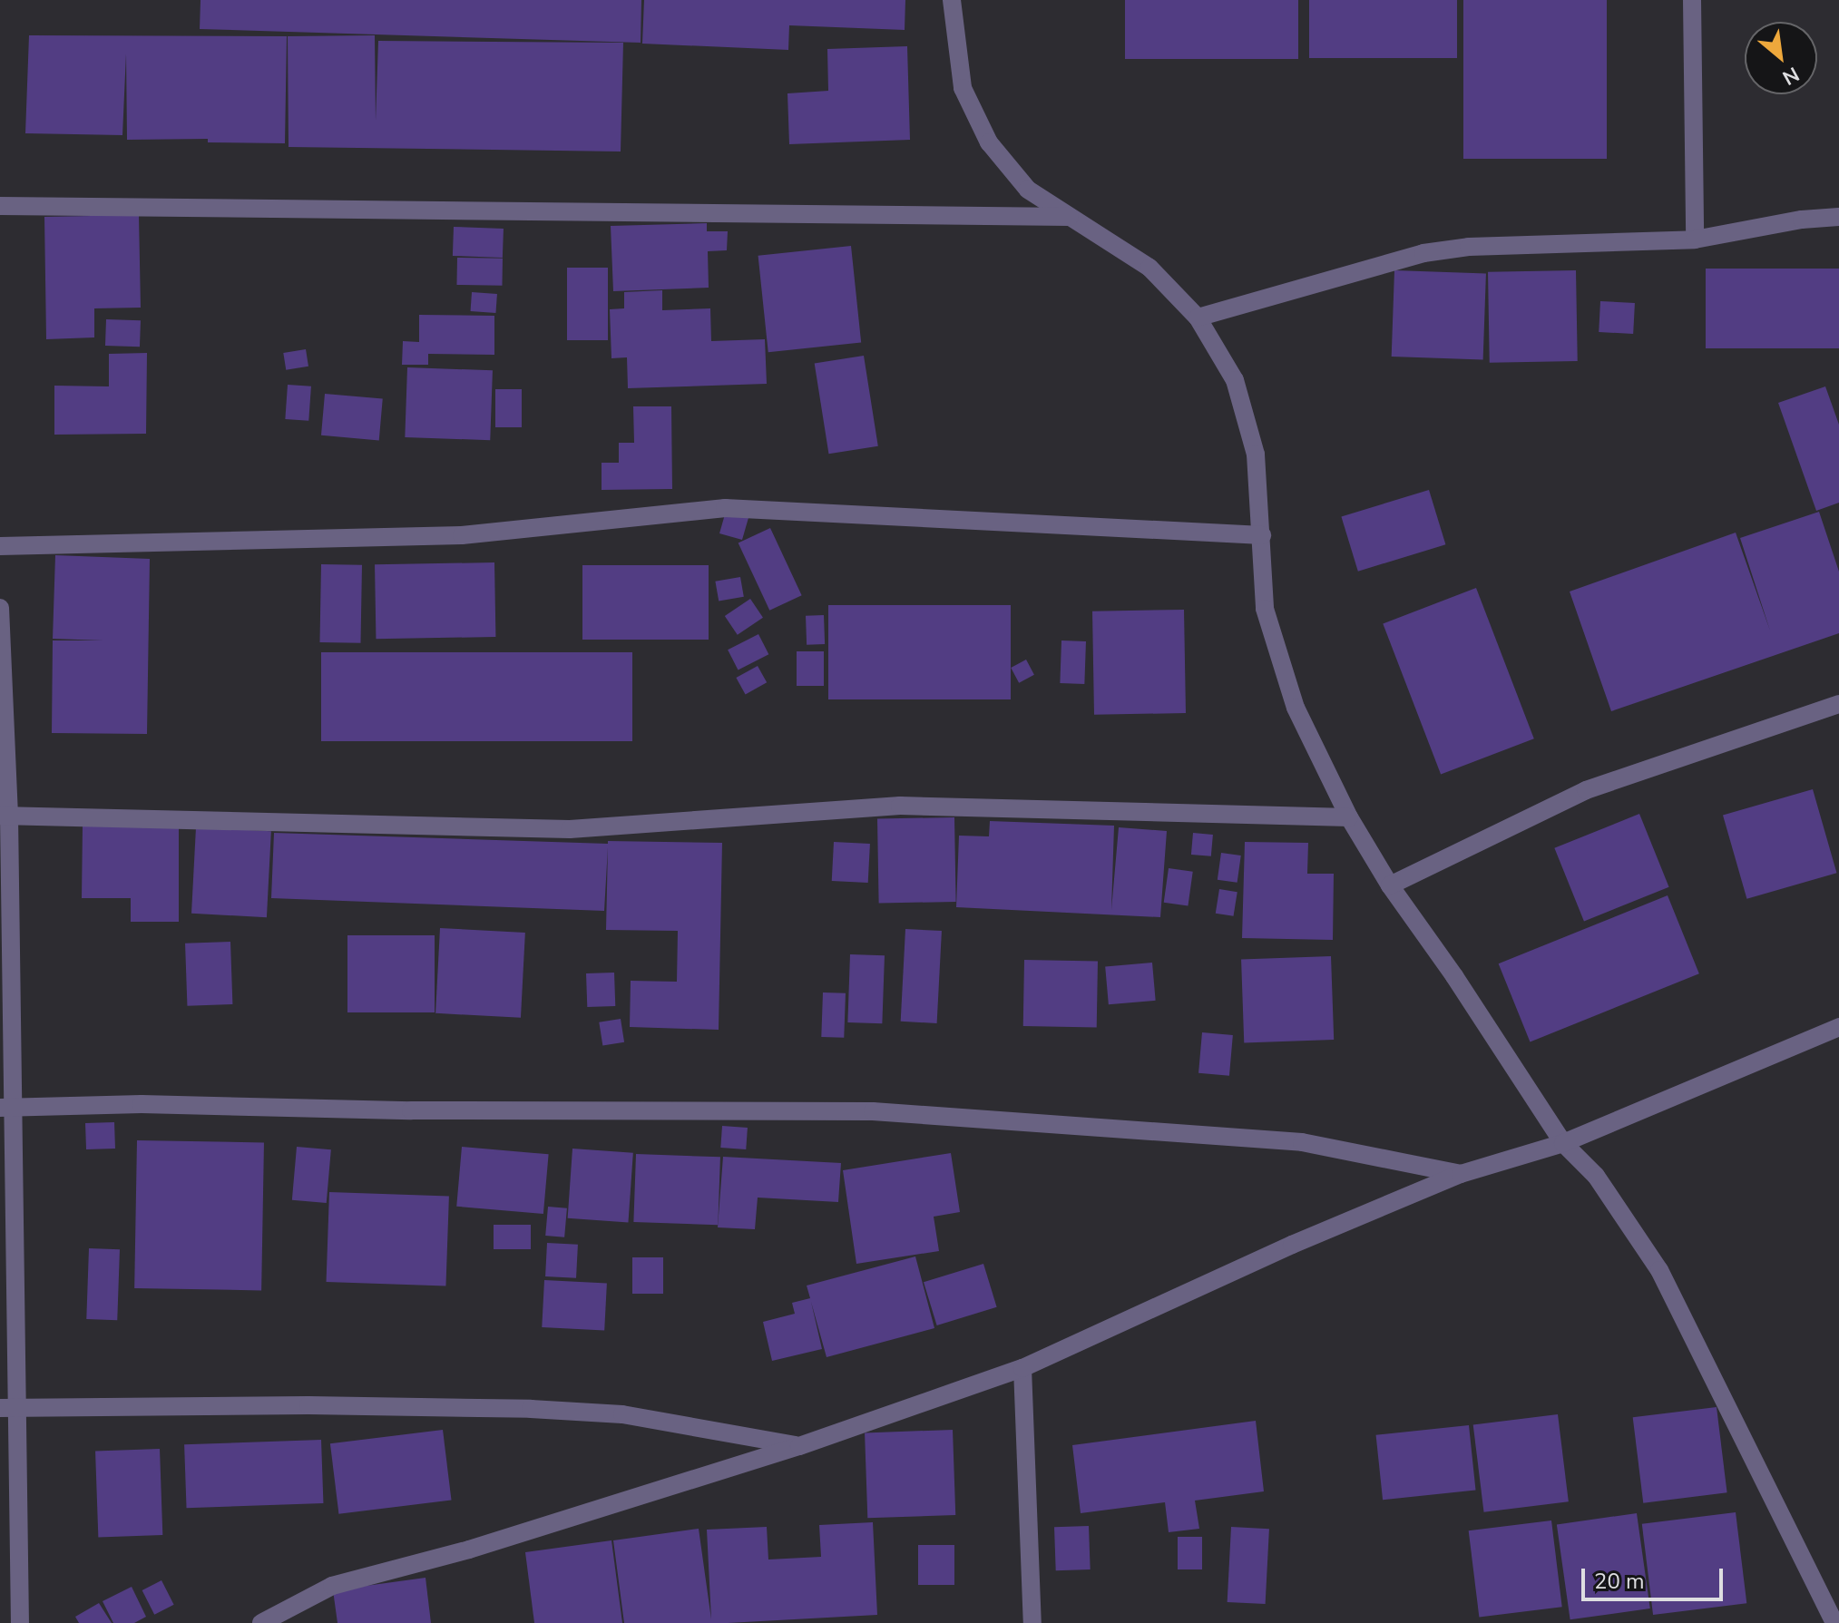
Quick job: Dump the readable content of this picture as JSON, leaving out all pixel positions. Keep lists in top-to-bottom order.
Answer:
{
  "scale_bar": "20 m",
  "north": "bottom right"
}
